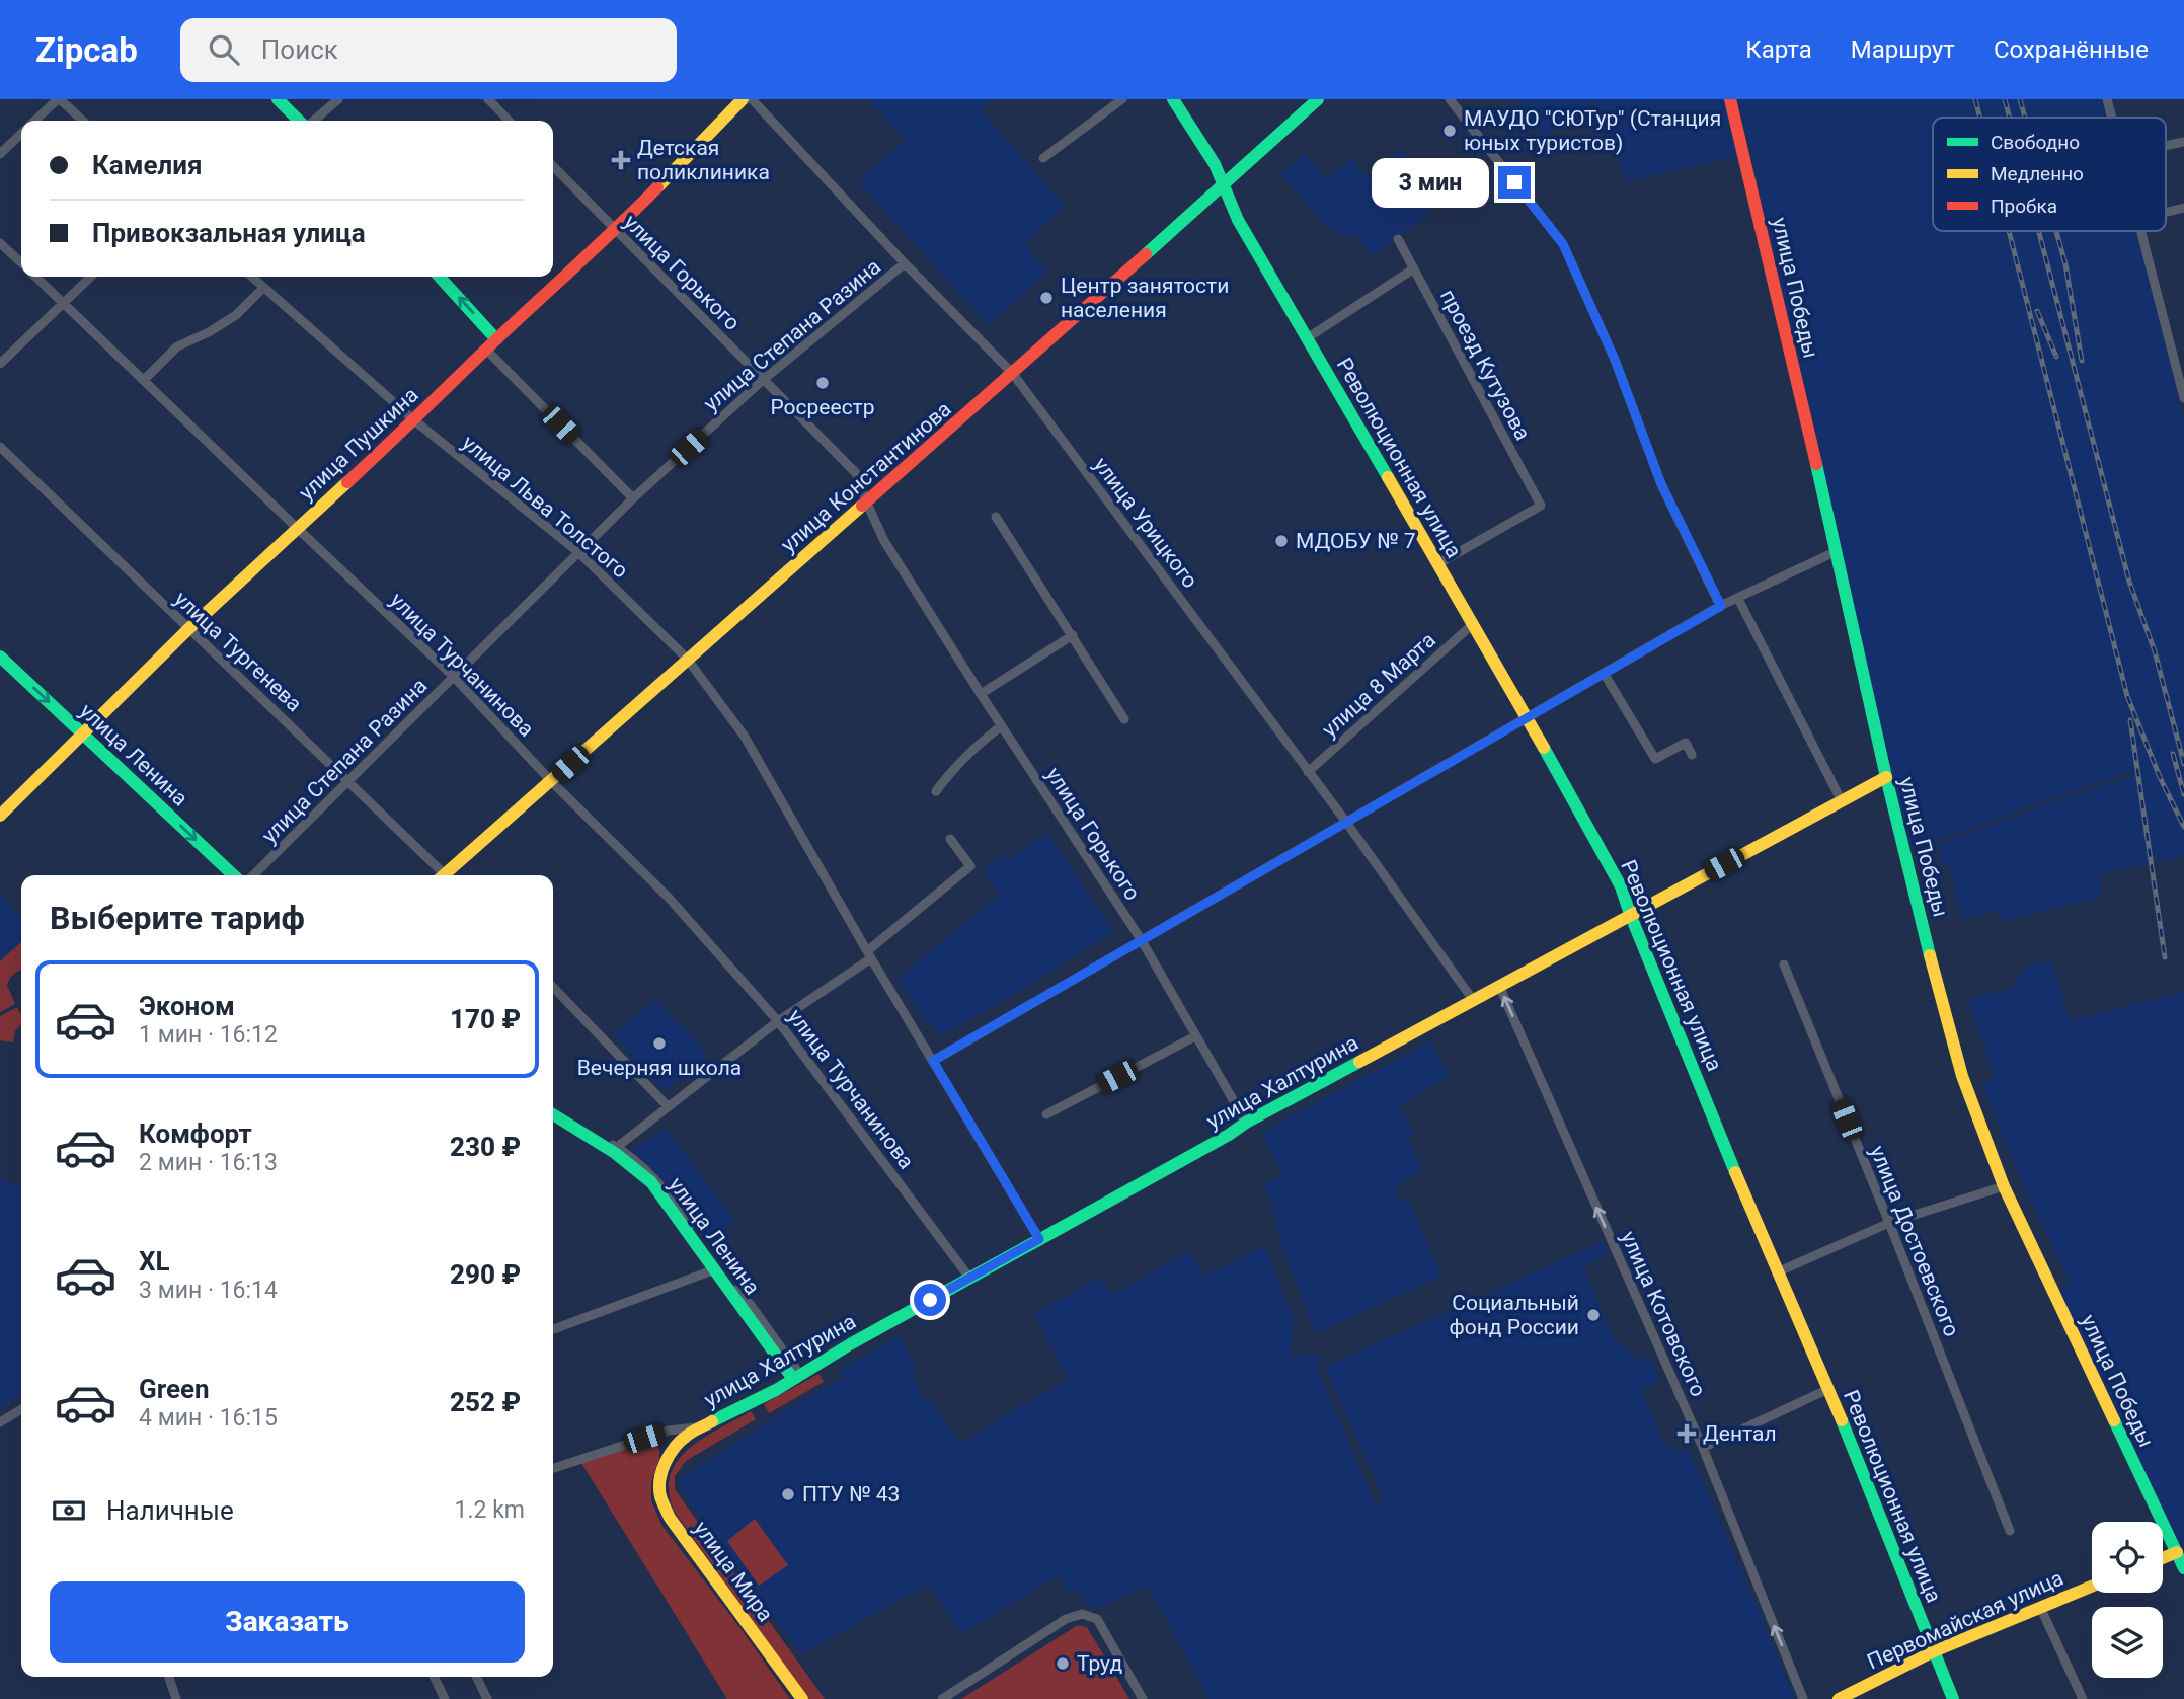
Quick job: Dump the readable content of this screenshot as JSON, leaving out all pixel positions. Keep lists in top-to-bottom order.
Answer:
{
  "streets": {
    "street": [
      "улица Горького",
      "улица Победы",
      "улица Степана Разина",
      "проезд Кутузова",
      "улица Пушкина",
      "Революционная улица",
      "улица Константинова",
      "улица Льва Толстого",
      "улица Урицкого",
      "улица Тургенева",
      "улица Турчанинова",
      "улица 8 Марта",
      "улица Ленина",
      "улица Халтурина",
      "улица Достоевского",
      "улица Котовского",
      "улица Мира",
      "Первомайская улица"
    ]
  },
  "crossings": [
    ["улица Горького", "улица Степана Разина"],
    ["улица Горького", "улица Пушкина"],
    ["улица Горького", "улица Константинова"],
    ["улица Горького", "улица Халтурина"],
    ["улица Победы", "улица Халтурина"],
    ["улица Степана Разина", "улица Льва Толстого"],
    ["улица Степана Разина", "улица Урицкого"],
    ["улица Степана Разина", "улица Тургенева"],
    ["улица Степана Разина", "улица Турчанинова"],
    ["проезд Кутузова", "Революционная улица"],
    ["улица Пушкина", "улица Льва Толстого"],
    ["улица Пушкина", "улица Тургенева"],
    ["улица Пушкина", "улица Турчанинова"],
    ["улица Пушкина", "улица Ленина"],
    ["Революционная улица", "улица Константинова"],
    ["Революционная улица", "улица 8 Марта"],
    ["Революционная улица", "улица Халтурина"],
    ["Революционная улица", "Первомайская улица"],
    ["улица Константинова", "улица Льва Толстого"],
    ["улица Константинова", "улица Урицкого"],
    ["улица Константинова", "улица Турчанинова"],
    ["улица Льва Толстого", "улица Халтурина"],
    ["улица Урицкого", "улица 8 Марта"],
    ["улица Урицкого", "улица Халтурина"],
    ["улица Турчанинова", "улица Халтурина"],
    ["улица Ленина", "улица Халтурина"],
    ["улица Халтурина", "улица Котовского"],
    ["улица Халтурина", "улица Мира"]
  ],
  "one_way": ["улица Ленина", "улица Котовского"],
  "places": {
    "other": [
      "МАУДО \"СЮТур\" (Станция юных туристов)",
      "Центр занятости населения",
      "Росреестр",
      "МДОБУ № 7",
      "Вечерняя школа",
      "Социальный фонд России",
      "ПТУ № 43",
      "Труд"
    ],
    "health": ["Детская поликлиника", "Дентал"]
  },
  "legend": ["Свободно", "Медленно", "Пробка"],
  "page": {
    "header": "Zipcab",
    "search": "Поиск",
    "nav": ["Карта", "Маршрут", "Сохранённые"],
    "banner": ["Камелия", "Привокзальная улица"],
    "bubble": "3 мин",
    "heading": "Выберите тариф",
    "list": [
      {
        "name": "Эконом",
        "note": "1 мин · 16:12",
        "value": "170 ₽"
      },
      {
        "name": "Комфорт",
        "note": "2 мин · 16:13",
        "value": "230 ₽"
      },
      {
        "name": "XL",
        "note": "3 мин · 16:14",
        "value": "290 ₽"
      },
      {
        "name": "Green",
        "note": "4 мин · 16:15",
        "value": "252 ₽"
      }
    ],
    "pay": ["Наличные", "1.2 km"],
    "buttons": "Заказать"
  }
}
